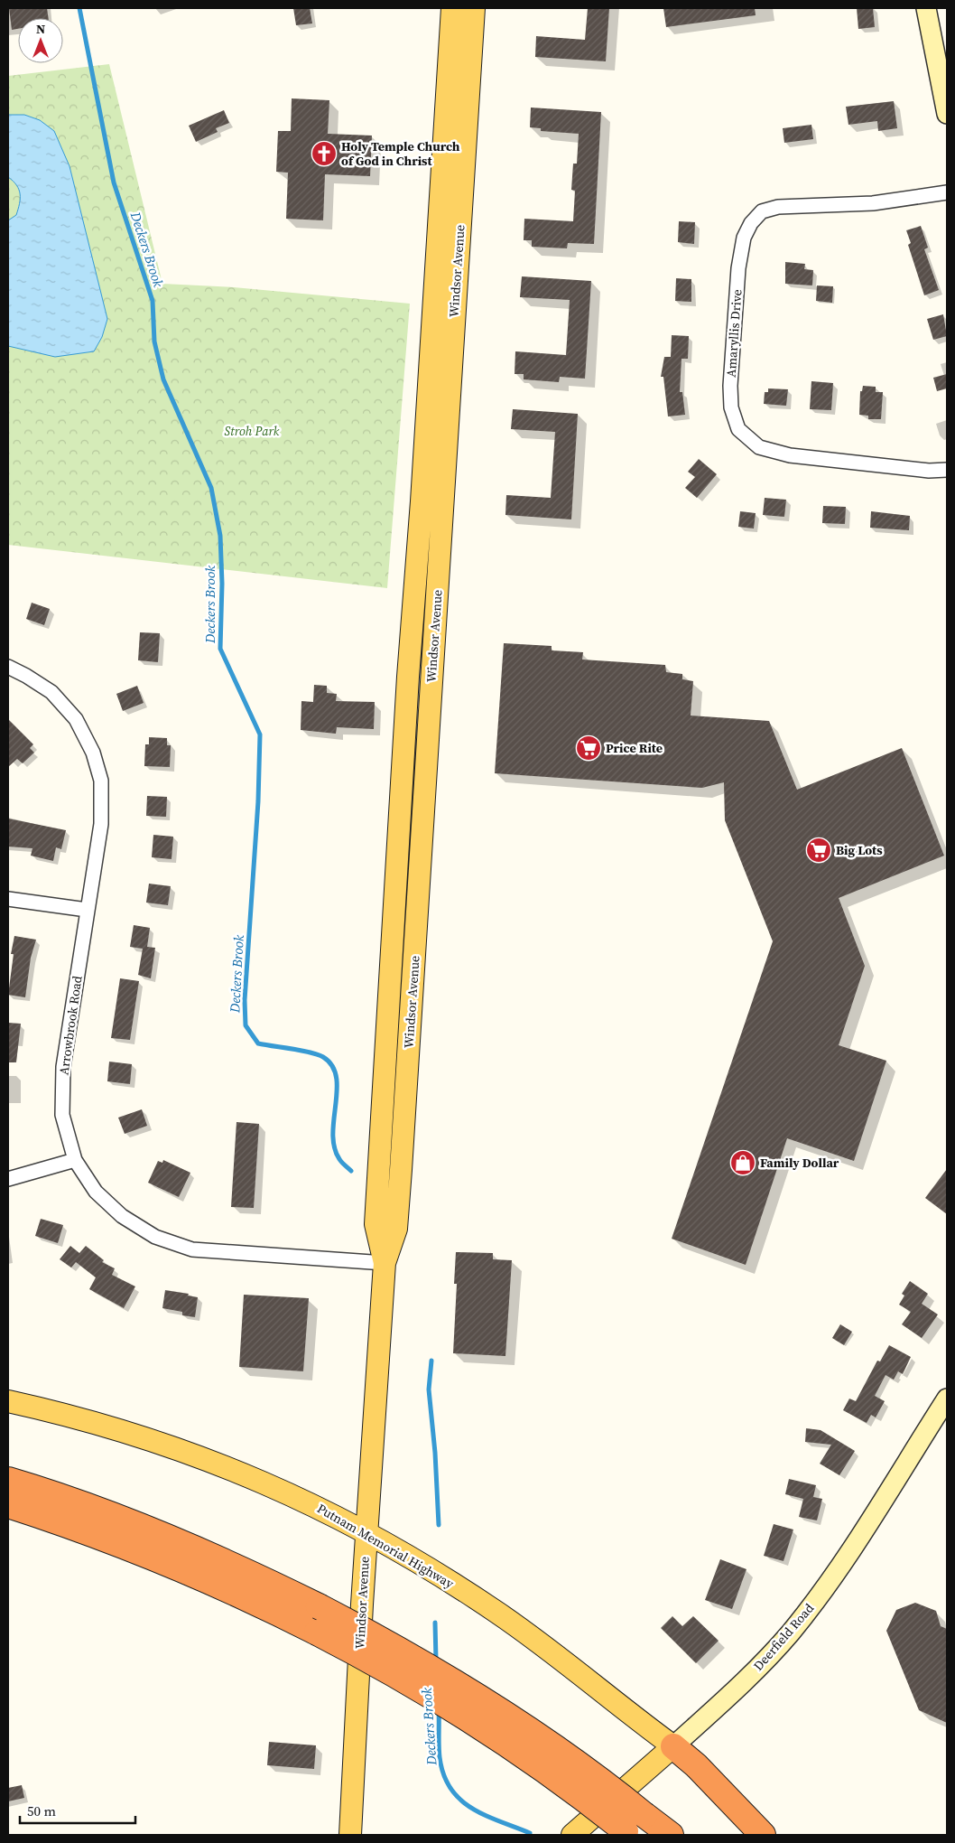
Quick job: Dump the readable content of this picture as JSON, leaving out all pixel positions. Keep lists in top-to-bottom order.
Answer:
{
  "streets": {
    "main road": ["Windsor Avenue", "Putnam Memorial Highway", "Deerfield Road"],
    "street": ["Amaryllis Drive", "Arrowbrook Road"]
  },
  "crossings": [
    ["Windsor Avenue", "Arrowbrook Road"],
    ["Windsor Avenue", "Putnam Memorial Highway"],
    ["Putnam Memorial Highway", "Deerfield Road"]
  ],
  "water": ["Deckers Brook"],
  "parks": ["Stroh Park"],
  "places": {
    "church": ["Holy Temple Church of God in Christ"],
    "supermarket": ["Price Rite", "Big Lots"],
    "shop": ["Family Dollar"]
  },
  "scale_bar": "50 m",
  "north": "top"
}
